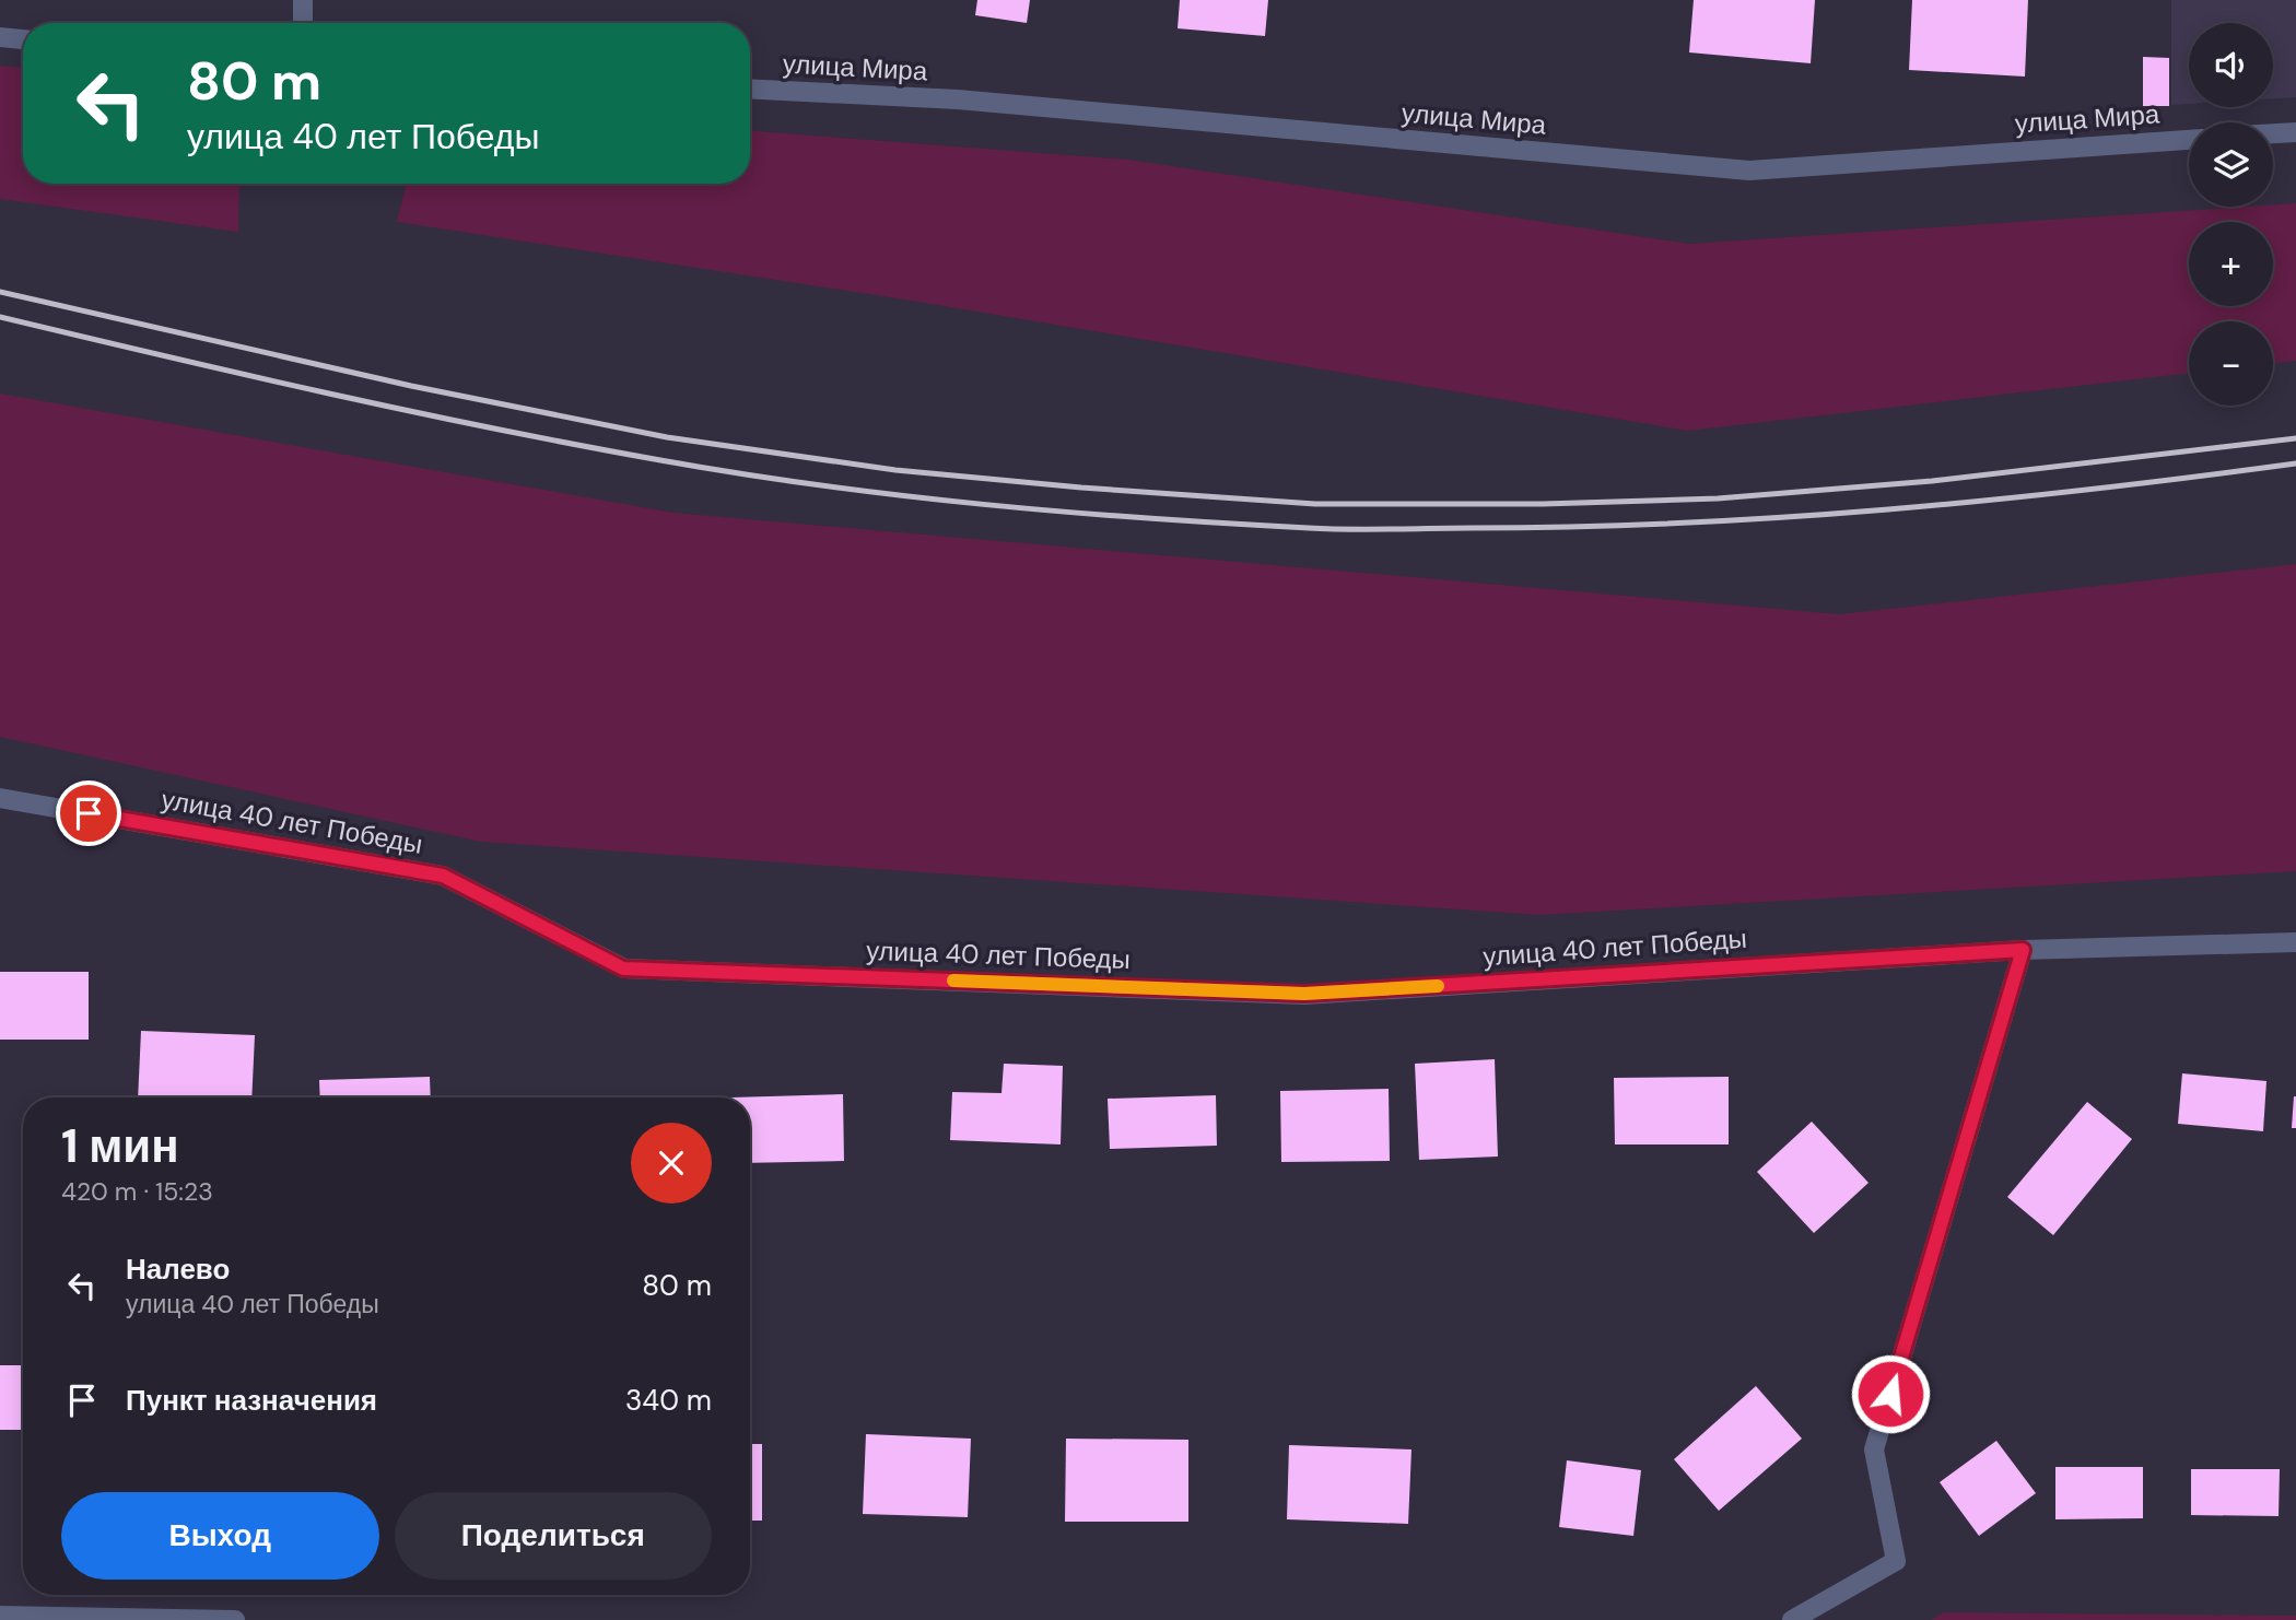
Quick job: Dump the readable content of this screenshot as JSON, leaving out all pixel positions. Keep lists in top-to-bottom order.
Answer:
{
  "streets": {
    "street": ["улица Мира", "улица 40 лет Победы"]
  },
  "page": {
    "map_buttons": ["+", "−"],
    "turn": ["80 m", "улица 40 лет Победы"],
    "heading": ["1 мин", "420 m · 15:23"],
    "list": [
      {
        "name": "Налево",
        "note": "улица 40 лет Победы",
        "value": "80 m"
      },
      {
        "name": "Пункт назначения",
        "value": "340 m"
      }
    ],
    "buttons": ["Выход", "Поделиться"]
  }
}
